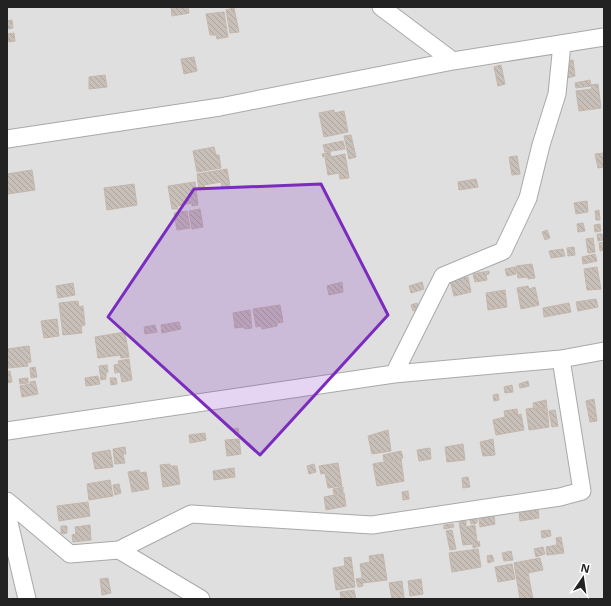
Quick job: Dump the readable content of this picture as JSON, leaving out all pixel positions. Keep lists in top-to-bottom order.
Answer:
{
  "north": "top"
}
